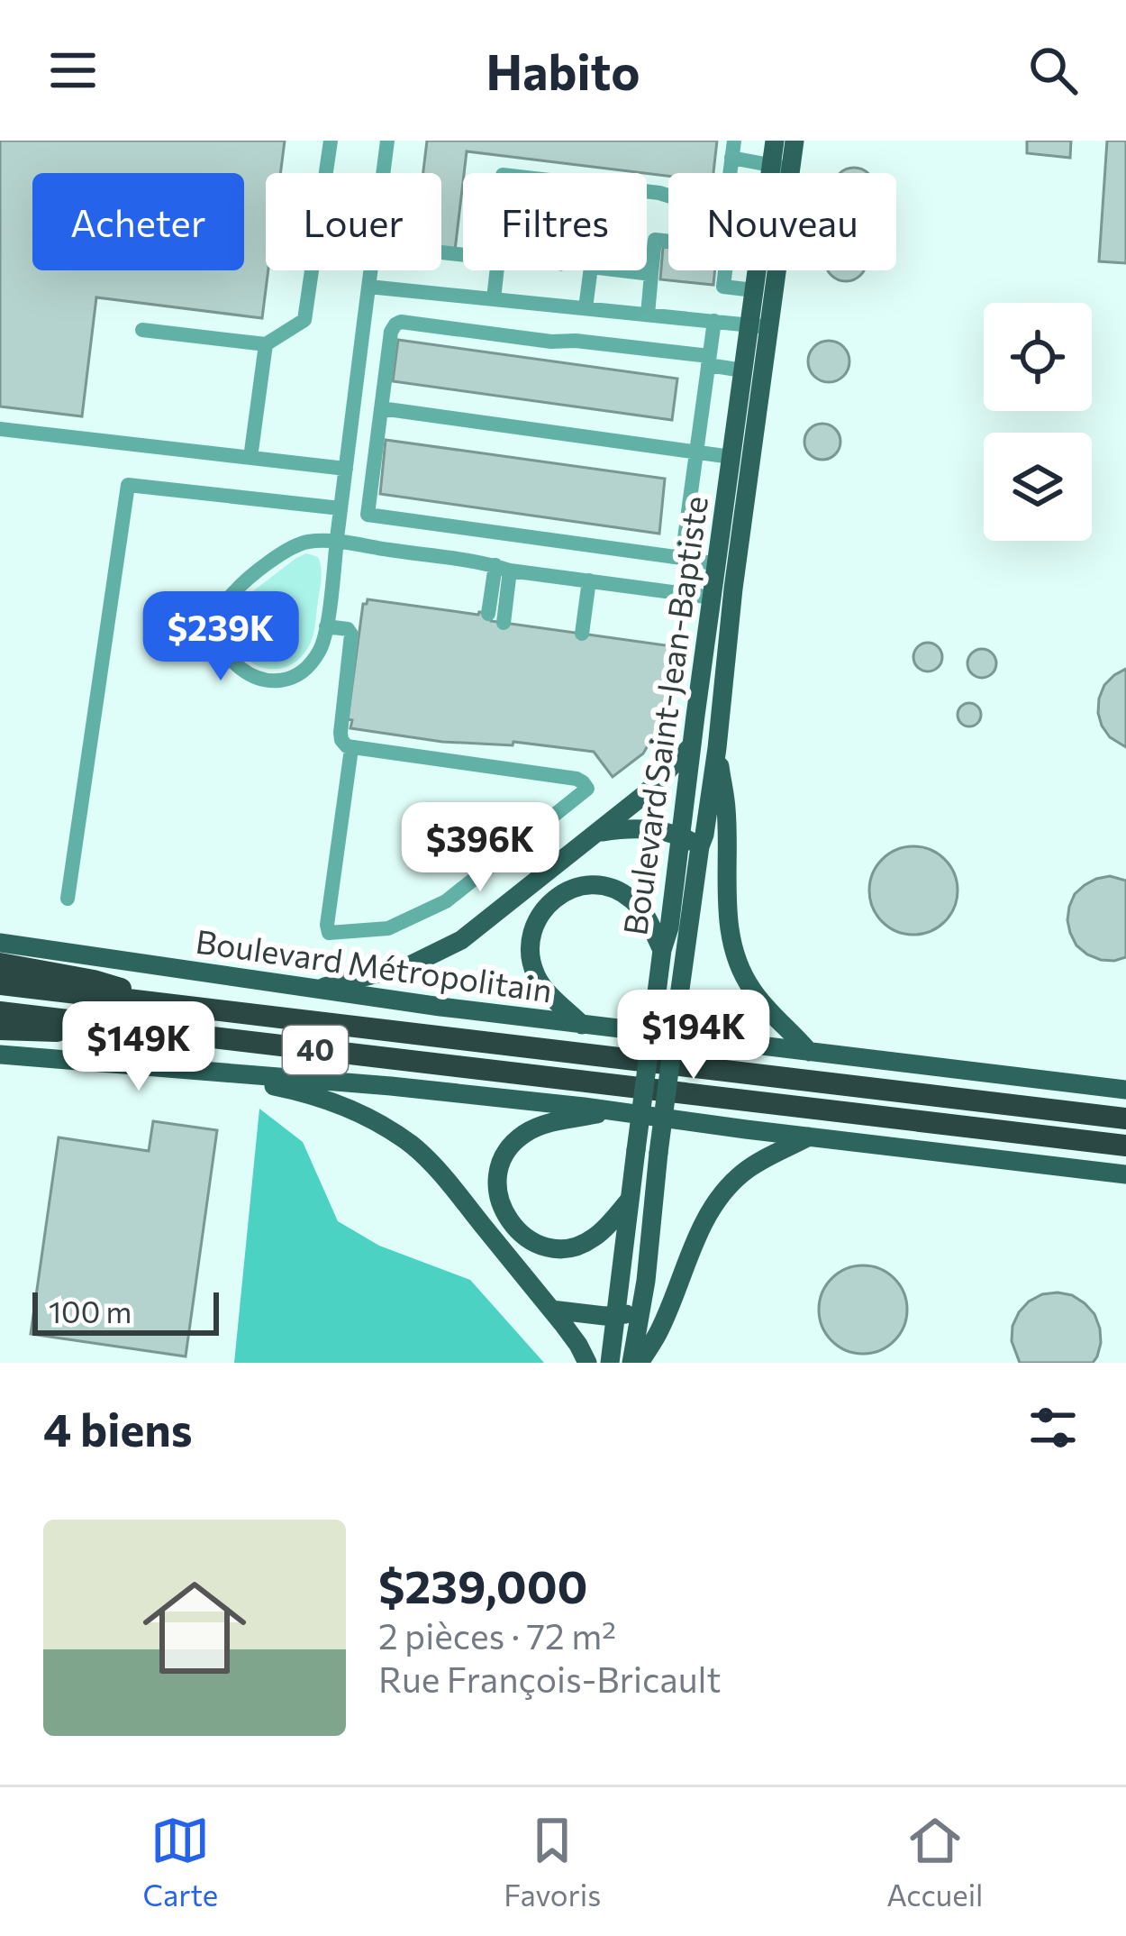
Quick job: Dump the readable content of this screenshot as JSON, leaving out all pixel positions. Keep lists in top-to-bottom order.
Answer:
{
  "streets": {
    "highway": ["40"],
    "main road": ["Boulevard Saint-Jean-Baptiste", "Boulevard Métropolitain"]
  },
  "scale_bar": "100 m",
  "page": {
    "header": "Habito",
    "chip": [
      "Acheter",
      "Louer",
      "Filtres",
      "Nouveau"
    ],
    "price": [
      "$239K",
      "$396K",
      "$194K",
      "$149K"
    ],
    "scale": "100 m",
    "heading": "4 biens",
    "list": [
      {
        "name": "$239,000",
        "note": "2 pièces · 72 m² · Rue François-Bricault"
      }
    ],
    "tabs": ["Carte", "Favoris", "Accueil"]
  }
}
